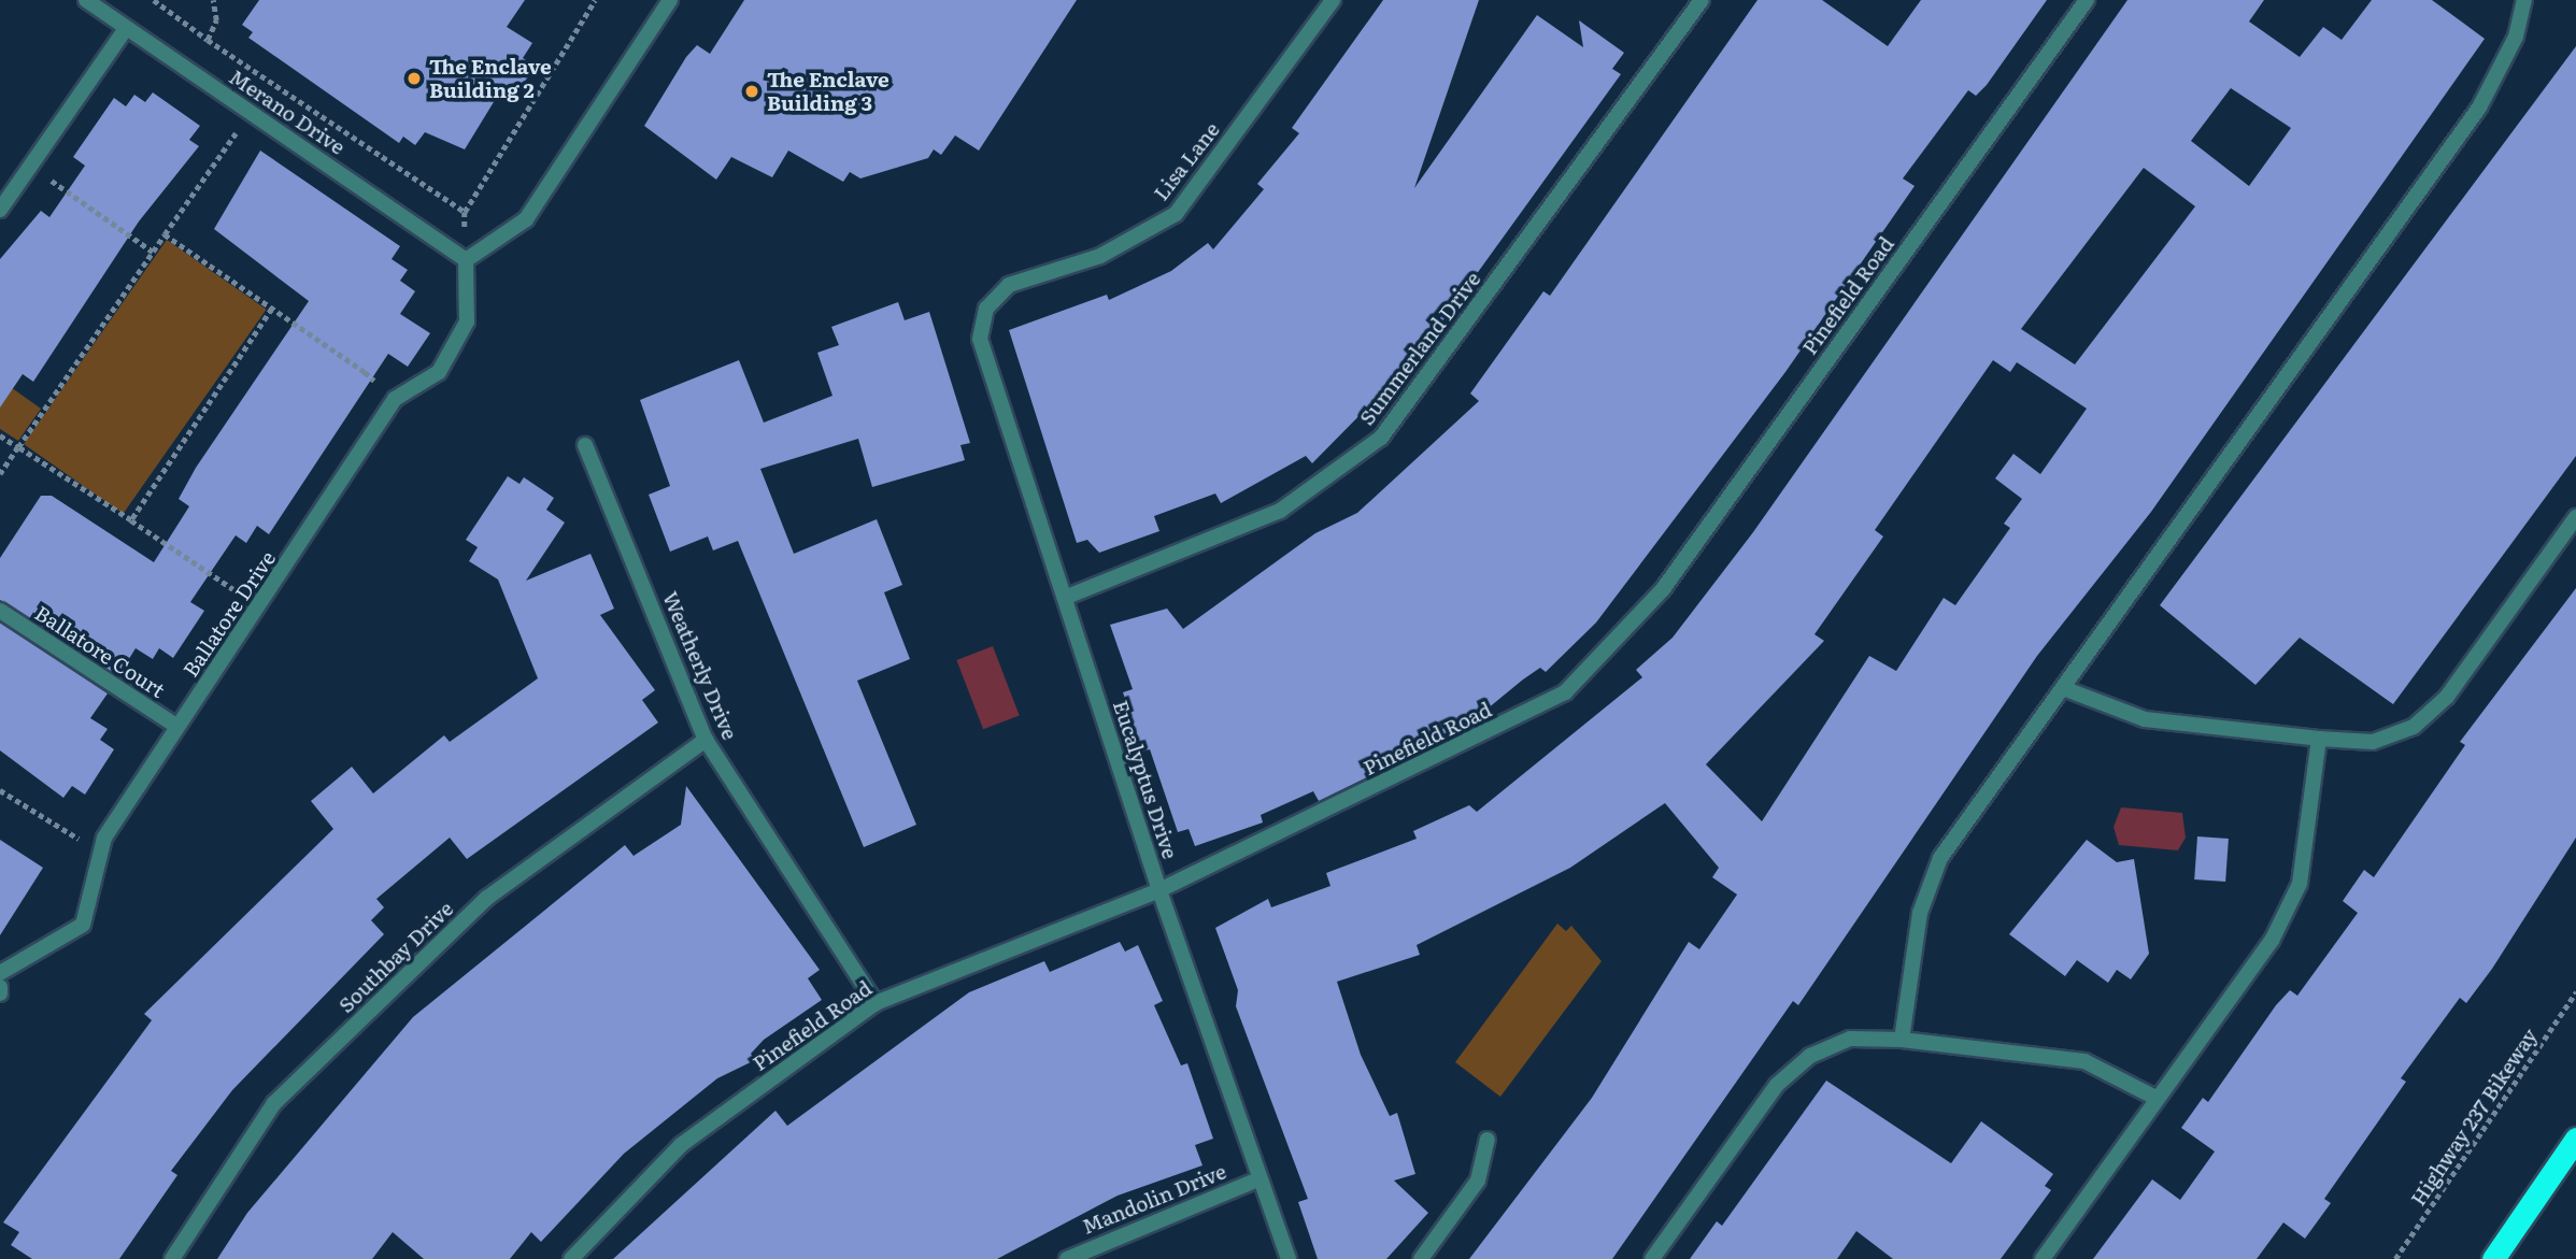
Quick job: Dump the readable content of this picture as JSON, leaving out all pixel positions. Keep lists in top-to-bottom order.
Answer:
{
  "streets": {
    "lane": [
      "Merano Drive",
      "Lisa Lane",
      "Pinefield Road",
      "Summerland Drive",
      "Ballatore Drive",
      "Ballatore Court",
      "Weatherly Drive",
      "Eucalyptus Drive",
      "Southbay Drive",
      "Mandolin Drive"
    ],
    "path": ["Highway 237 Bikeway"]
  },
  "crossings": [
    ["Merano Drive", "Ballatore Drive"],
    ["Lisa Lane", "Eucalyptus Drive"],
    ["Pinefield Road", "Weatherly Drive"],
    ["Pinefield Road", "Eucalyptus Drive"],
    ["Summerland Drive", "Eucalyptus Drive"],
    ["Ballatore Drive", "Ballatore Court"],
    ["Weatherly Drive", "Southbay Drive"],
    ["Eucalyptus Drive", "Mandolin Drive"]
  ],
  "places": ["The Enclave Building 2", "The Enclave Building 3"]
}
